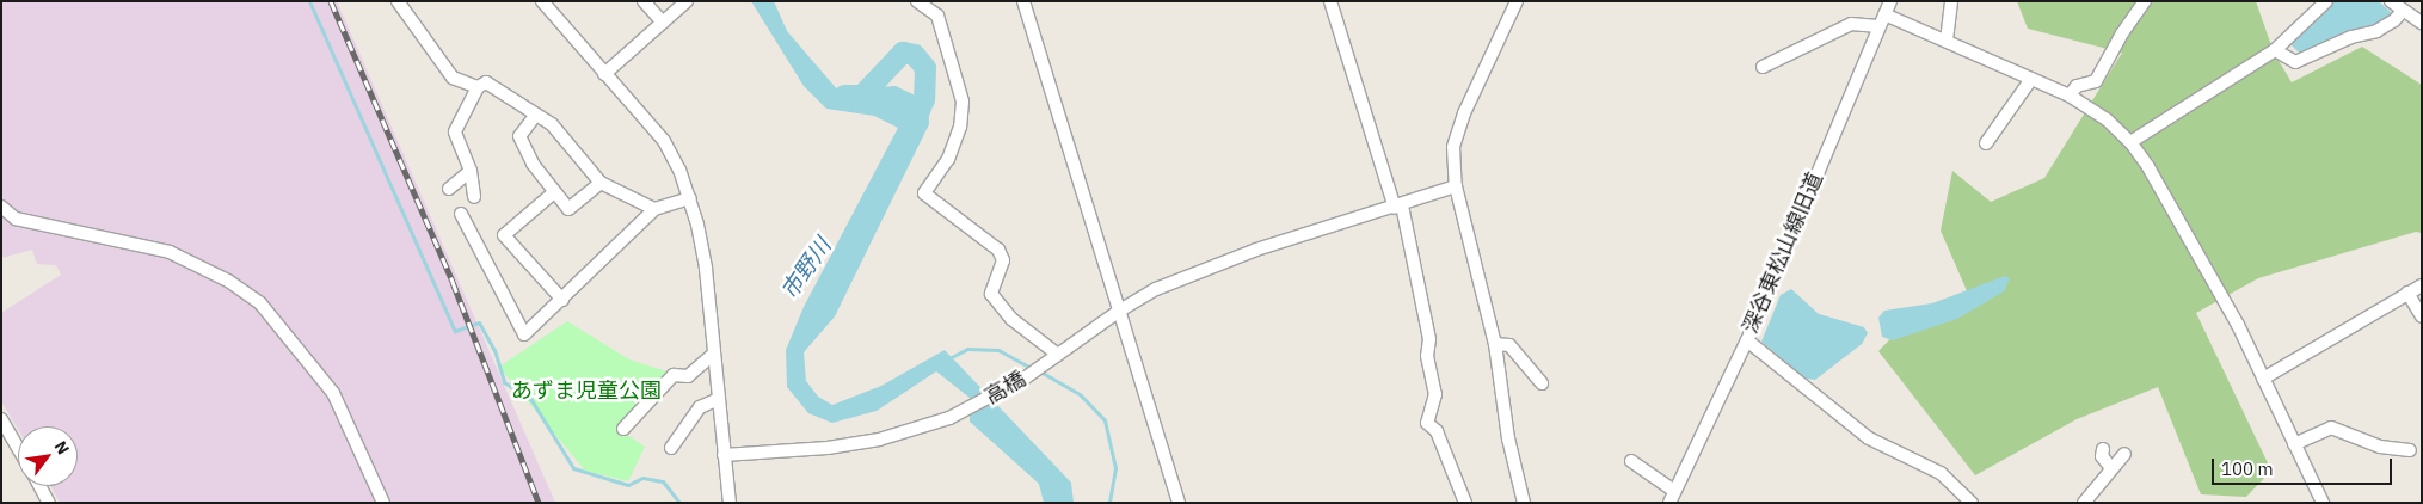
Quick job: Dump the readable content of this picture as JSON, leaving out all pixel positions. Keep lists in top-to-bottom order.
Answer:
{
  "streets": {
    "street": ["深谷東松山線旧道", "高橋"]
  },
  "water": ["市野川"],
  "parks": ["あずま児童公園"],
  "scale_bar": "100 m",
  "north": "top right"
}
